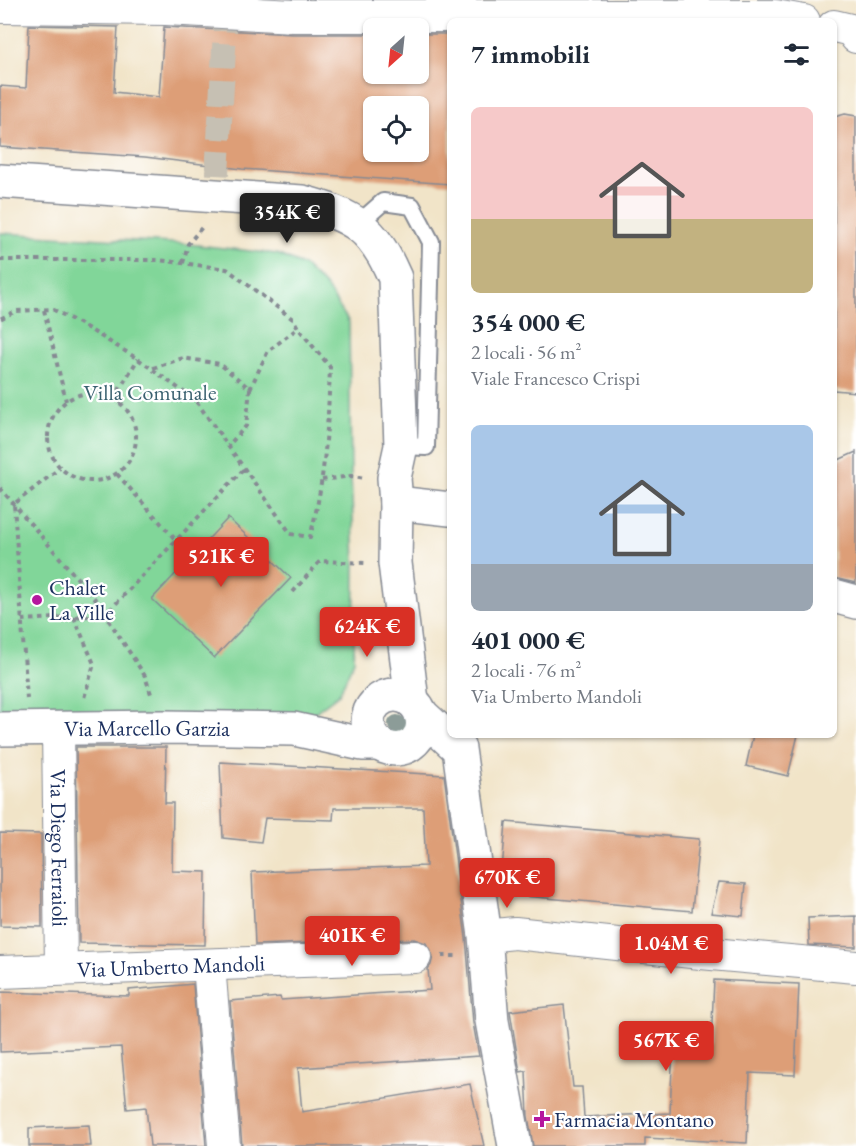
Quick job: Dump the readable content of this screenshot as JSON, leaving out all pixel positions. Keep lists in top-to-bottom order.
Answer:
{
  "streets": {
    "street": ["Via Marcello Garzia", "Via Diego Ferraioli", "Via Umberto Mandoli"]
  },
  "crossings": [
    ["Via Marcello Garzia", "Via Diego Ferraioli"],
    ["Via Diego Ferraioli", "Via Umberto Mandoli"]
  ],
  "parks": ["Villa Comunale"],
  "places": {
    "other": ["Chalet La Ville"],
    "health": ["Farmacia Montano"]
  },
  "north": "bottom left",
  "page": {
    "heading": "7 immobili",
    "list": [
      {
        "name": "354 000 €",
        "note": "2 locali · 56 m² · Viale Francesco Crispi"
      },
      {
        "name": "401 000 €",
        "note": "2 locali · 76 m² · Via Umberto Mandoli"
      }
    ],
    "price": [
      "354K €",
      "521K €",
      "624K €",
      "670K €",
      "401K €",
      "1.04M €",
      "567K €"
    ]
  }
}
